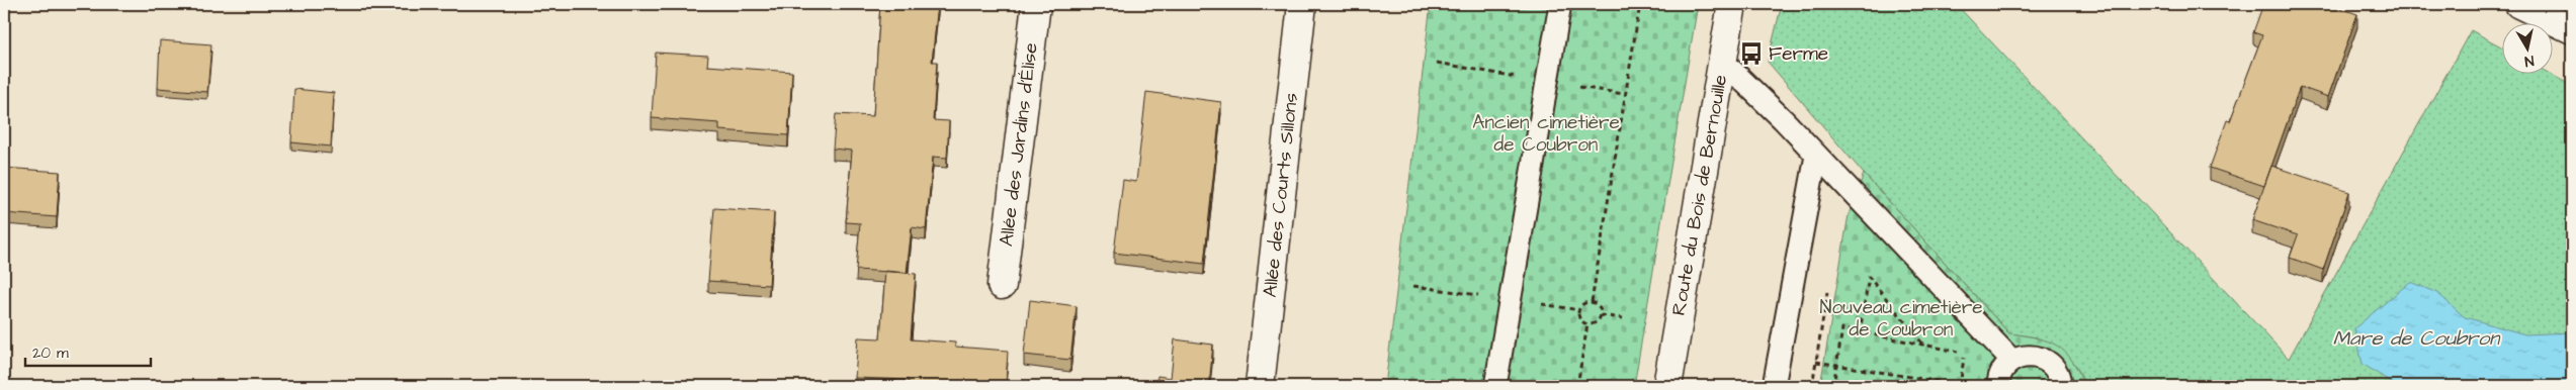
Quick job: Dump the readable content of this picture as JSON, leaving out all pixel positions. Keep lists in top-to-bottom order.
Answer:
{
  "streets": {
    "street": ["Allée des Jardins d'Élise", "Allée des Courts Sillons", "Route du Bois de Bernouille"]
  },
  "water": ["Mare de Coubron"],
  "parks": ["Ancien cimetière de Coubron", "Nouveau cimetière de Coubron"],
  "places": {
    "bus stop": ["Ferme"]
  },
  "scale_bar": "20 m",
  "north": "bottom"
}
